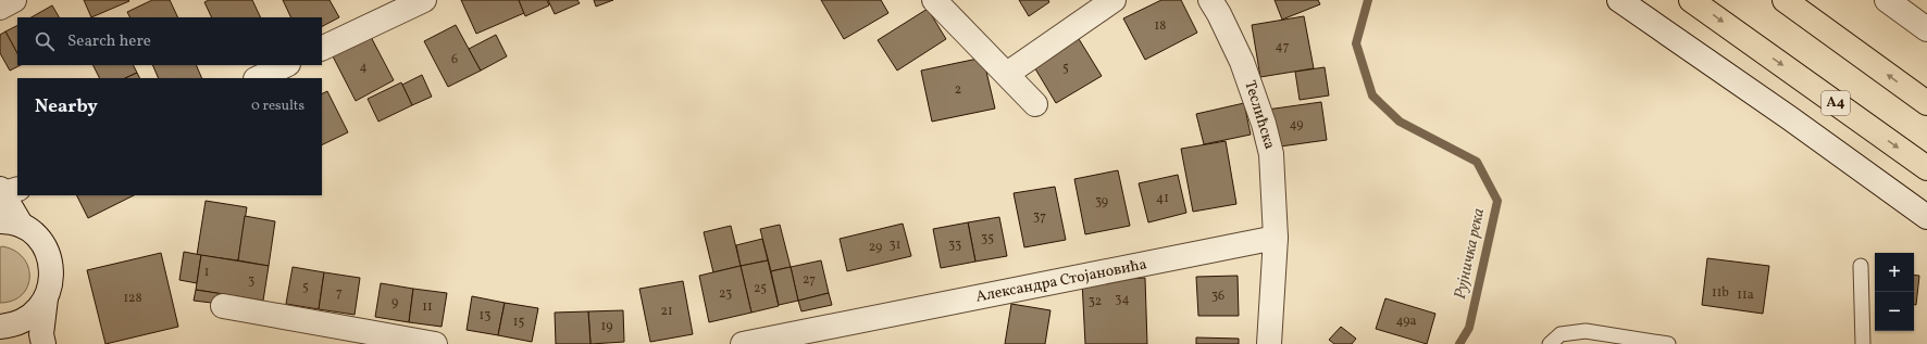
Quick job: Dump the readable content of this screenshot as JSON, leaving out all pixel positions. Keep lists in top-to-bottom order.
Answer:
{
  "streets": {
    "highway": ["A4"],
    "street": ["Теслићска", "Александра Стојановића"]
  },
  "crossings": [
    ["Теслићска", "Александра Стојановића"]
  ],
  "water": ["Рујничка река"],
  "house_numbers": [
    "18",
    "47",
    "6",
    "4",
    "5",
    "2",
    "49",
    "41",
    "39",
    "37",
    "35",
    "31",
    "33",
    "29",
    "1",
    "27",
    "3",
    "5",
    "25",
    "7",
    "11b",
    "23",
    "11a",
    "36",
    "128",
    "34",
    "32",
    "9",
    "11",
    "21",
    "13",
    "49a",
    "15",
    "19"
  ],
  "page": {
    "search": "Search here",
    "heading": ["Nearby", "0 results"],
    "map_buttons": ["+", "−"]
  }
}
